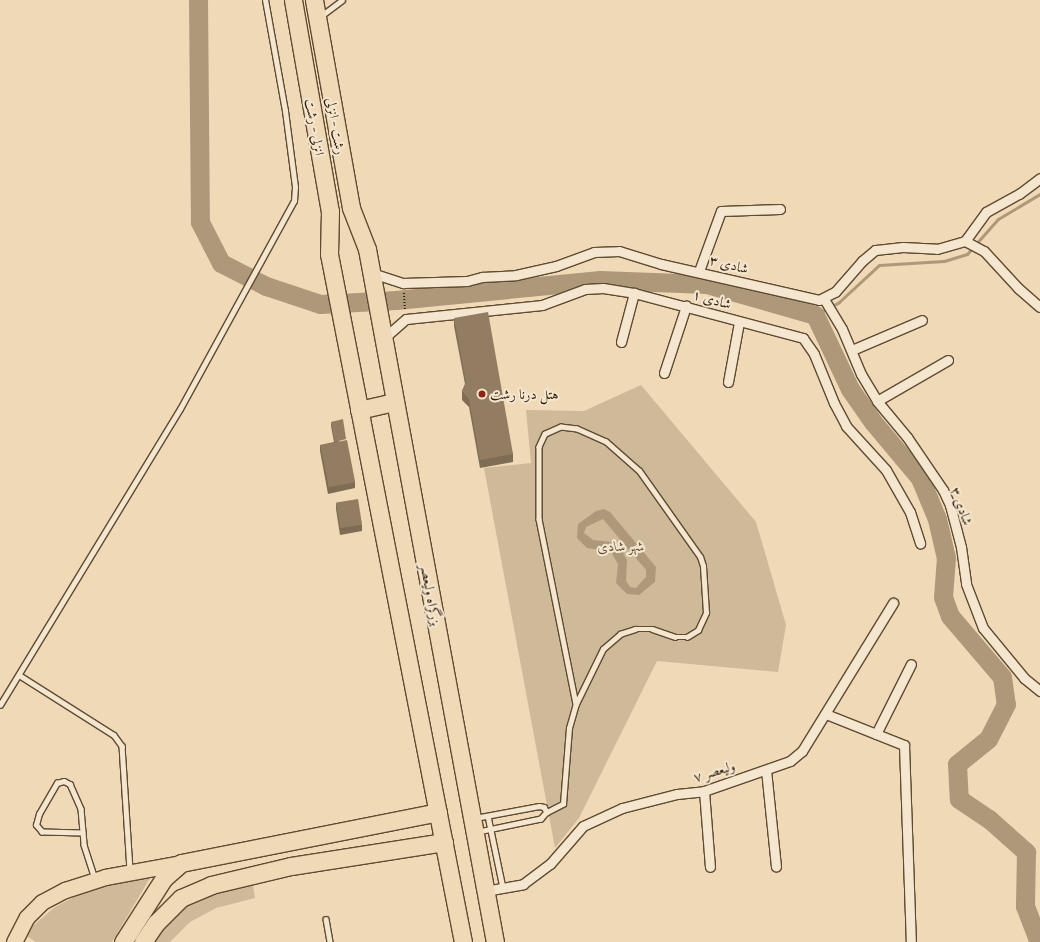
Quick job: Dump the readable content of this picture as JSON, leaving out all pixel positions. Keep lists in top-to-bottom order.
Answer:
{
  "streets": {
    "highway": ["رشت - انزلی", "انزلی - رشت", "بزرگراه ولیعصر"],
    "street": ["شادی ۳", "شادی ۱", "ولیعصر ۷"]
  },
  "crossings": [
    ["رشت - انزلی", "بزرگراه ولیعصر"],
    ["شادی ۳", "بزرگراه ولیعصر"],
    ["بزرگراه ولیعصر", "ولیعصر ۷"]
  ],
  "parks": ["شهر شادی"],
  "places": ["هتل درنا رشت"]
}
